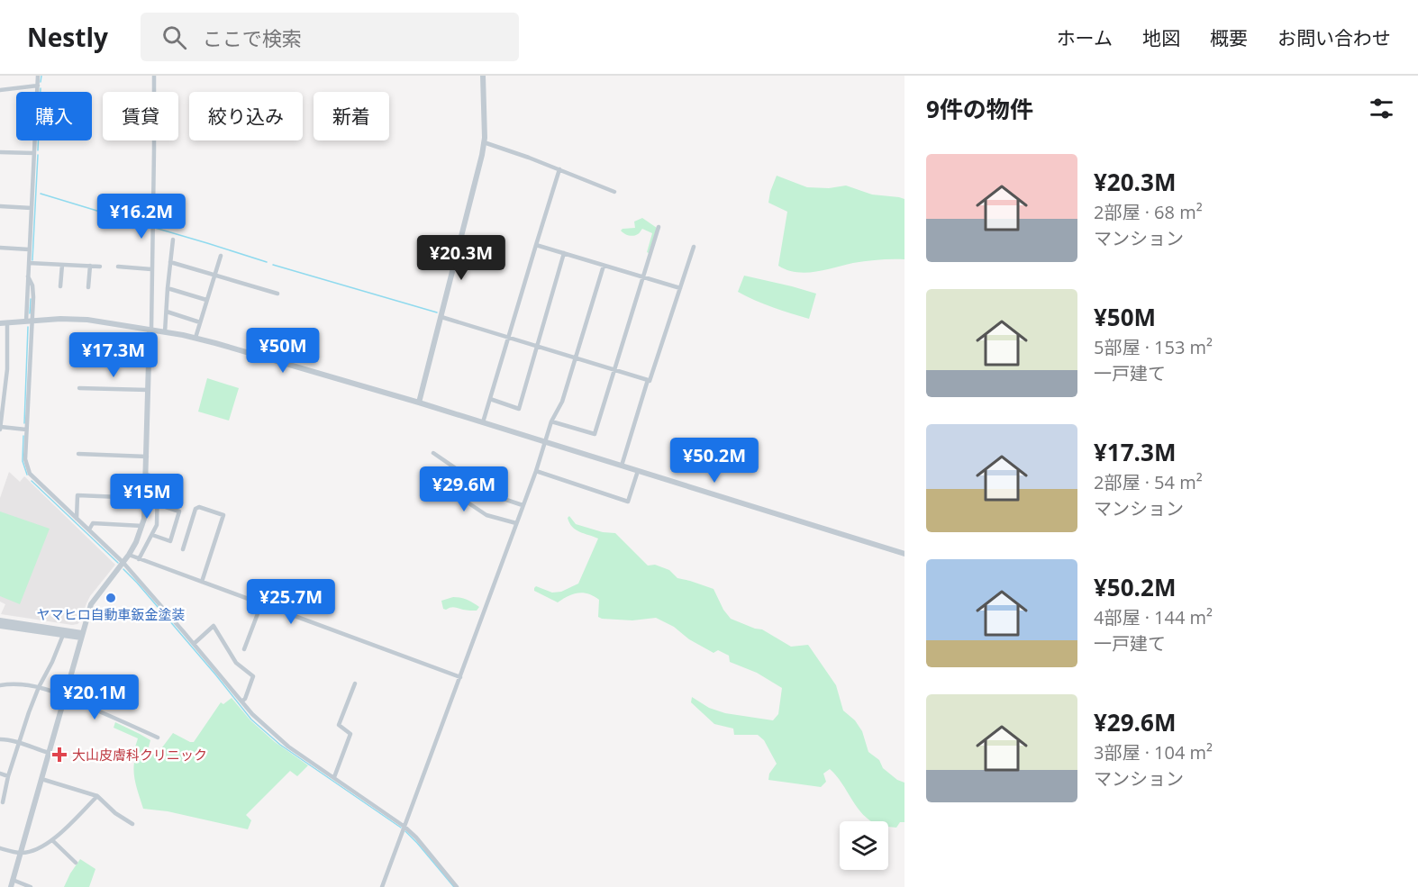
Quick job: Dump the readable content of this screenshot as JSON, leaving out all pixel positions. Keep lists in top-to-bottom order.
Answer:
{
  "places": {
    "other": ["ヤマヒロ自動車鈑金塗装"],
    "health": ["大山皮膚科クリニック"]
  },
  "page": {
    "header": "Nestly",
    "search": "ここで検索",
    "nav": [
      "ホーム",
      "地図",
      "概要",
      "お問い合わせ"
    ],
    "heading": "9件の物件",
    "chip": [
      "購入",
      "賃貸",
      "絞り込み",
      "新着"
    ],
    "list": [
      {
        "name": "¥20.3M",
        "note": "2部屋 · 68 m² · マンション"
      },
      {
        "name": "¥50M",
        "note": "5部屋 · 153 m² · 一戸建て"
      },
      {
        "name": "¥17.3M",
        "note": "2部屋 · 54 m² · マンション"
      },
      {
        "name": "¥50.2M",
        "note": "4部屋 · 144 m² · 一戸建て"
      },
      {
        "name": "¥29.6M",
        "note": "3部屋 · 104 m² · マンション"
      }
    ],
    "price": [
      "¥16.2M",
      "¥20.3M",
      "¥50M",
      "¥17.3M",
      "¥50.2M",
      "¥29.6M",
      "¥15M",
      "¥25.7M",
      "¥20.1M"
    ]
  }
}
